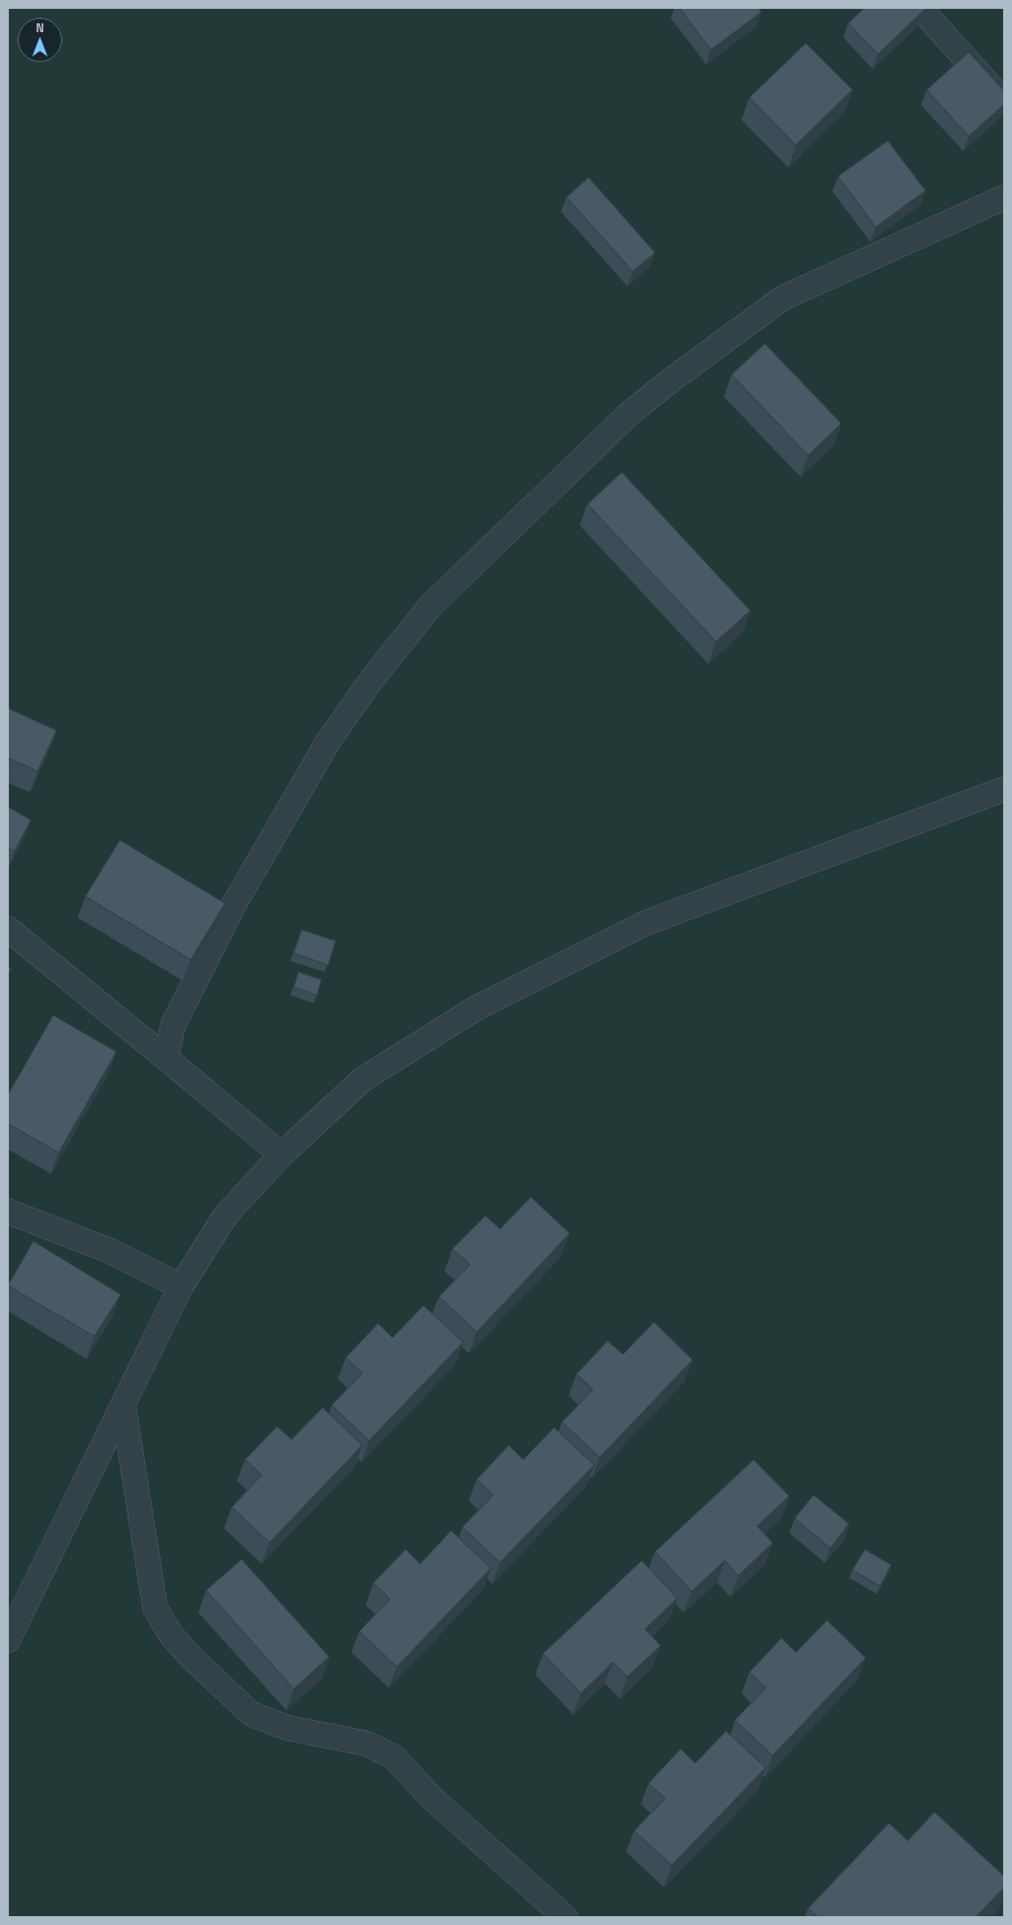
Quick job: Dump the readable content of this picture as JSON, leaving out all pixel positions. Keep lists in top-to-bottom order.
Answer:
{
  "north": "top"
}
